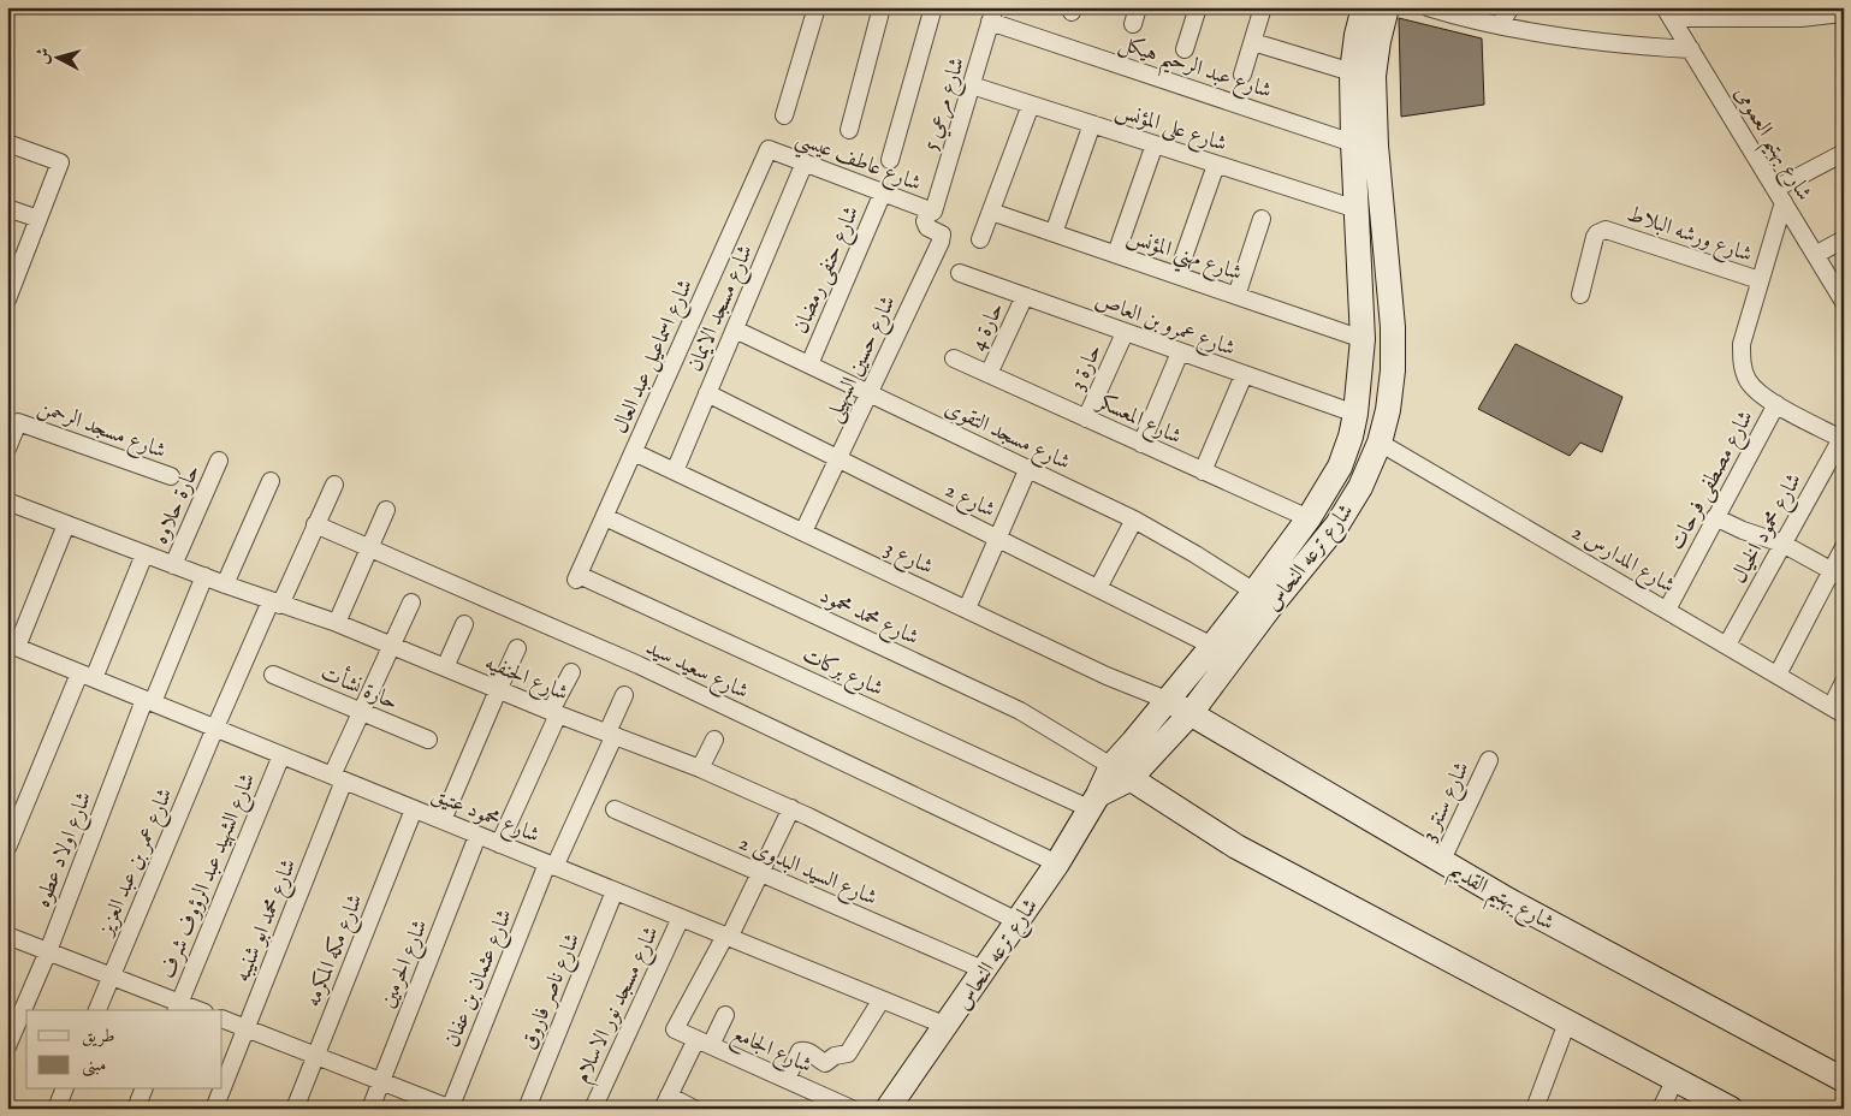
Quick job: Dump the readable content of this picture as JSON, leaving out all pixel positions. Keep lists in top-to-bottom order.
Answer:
{
  "streets": {
    "main road": ["شارع ترعه النحاس", "شارع بهتيم القديم"],
    "street": [
      "شارع عبد الرحيم هيكل",
      "شارع مرعي 5",
      "شارع على المؤنس",
      "شارع بهتيم العمومى",
      "شارع عاطف عيسي",
      "شارع ورشه البلاط",
      "شارع مهني المؤنس",
      "شارع حنفى رمضان",
      "شارع مسجد الايمان",
      "شارع عمرو بن العاص",
      "حارة 4",
      "شارع اسماعيل عبد العال",
      "شارع حسين السهيلى",
      "حارة 3",
      "شارع المعسكر",
      "شارع مسجد الرحمن",
      "شارع مسجد التقوى",
      "شارع مصطفى فرحات",
      "شارع 2",
      "حارة حلاوه",
      "شارع محمود الخيال",
      "شارع 3",
      "شارع المدارس 2",
      "شارع محمد محمود",
      "شارع سعيد سيد",
      "شارع بركات",
      "شارع الحنفيه",
      "حارة نشأت",
      "شارع سنتر 3",
      "شارع محمود عتيق",
      "شارع اولاد عطوه",
      "شارع عمر بن عبد العزيز",
      "شارع السيد البدوى 2",
      "شارع الشهيد عبد الرؤوف شرف",
      "شارع محمد ابو شنيبه",
      "شارع مكه المكرمه",
      "شارع الحرمين",
      "شارع عثمان بن عفان",
      "شارع ناصر فاروق",
      "شارع مسجد نور الاسلام",
      "شارع الجامع"
    ]
  },
  "crossings": [
    ["شارع عبد الرحيم هيكل", "شارع مرعي 5"],
    ["شارع عبد الرحيم هيكل", "شارع ترعه النحاس"],
    ["شارع مرعي 5", "شارع على المؤنس"],
    ["شارع مرعي 5", "شارع عاطف عيسي"],
    ["شارع مرعي 5", "شارع حسين السهيلى"],
    ["شارع على المؤنس", "شارع ترعه النحاس"],
    ["شارع عاطف عيسي", "شارع حنفى رمضان"],
    ["شارع عاطف عيسي", "شارع مسجد الايمان"],
    ["شارع عاطف عيسي", "شارع اسماعيل عبد العال"],
    ["شارع عاطف عيسي", "شارع حسين السهيلى"],
    ["شارع مهني المؤنس", "شارع ترعه النحاس"],
    ["شارع حنفى رمضان", "شارع مسجد التقوى"],
    ["شارع مسجد الايمان", "شارع مسجد التقوى"],
    ["شارع مسجد الايمان", "شارع 2"],
    ["شارع مسجد الايمان", "شارع 3"],
    ["شارع عمرو بن العاص", "حارة 4"],
    ["شارع عمرو بن العاص", "حارة 3"],
    ["شارع عمرو بن العاص", "شارع ترعه النحاس"],
    ["حارة 4", "شارع المعسكر"],
    ["شارع اسماعيل عبد العال", "شارع 3"],
    ["شارع اسماعيل عبد العال", "شارع محمد محمود"],
    ["شارع اسماعيل عبد العال", "شارع بركات"],
    ["شارع حسين السهيلى", "شارع مسجد التقوى"],
    ["شارع حسين السهيلى", "شارع 2"],
    ["شارع حسين السهيلى", "شارع 3"],
    ["حارة 3", "شارع المعسكر"],
    ["شارع المعسكر", "شارع ترعه النحاس"],
    ["شارع مسجد التقوى", "شارع ترعه النحاس"],
    ["شارع مصطفى فرحات", "شارع المدارس 2"],
    ["شارع 2", "شارع ترعه النحاس"],
    ["حارة حلاوه", "شارع الحنفيه"],
    ["شارع محمود الخيال", "شارع المدارس 2"],
    ["شارع 3", "شارع ترعه النحاس"],
    ["شارع 3", "شارع بهتيم القديم"],
    ["شارع ترعه النحاس", "شارع المدارس 2"],
    ["شارع ترعه النحاس", "شارع محمد محمود"],
    ["شارع ترعه النحاس", "شارع سعيد سيد"],
    ["شارع ترعه النحاس", "شارع بركات"],
    ["شارع ترعه النحاس", "شارع الحنفيه"],
    ["شارع ترعه النحاس", "شارع محمود عتيق"],
    ["شارع ترعه النحاس", "شارع السيد البدوى 2"],
    ["شارع ترعه النحاس", "شارع بهتيم القديم"],
    ["شارع سعيد سيد", "شارع عمر بن عبد العزيز"],
    ["شارع الحنفيه", "شارع اولاد عطوه"],
    ["شارع الحنفيه", "شارع عمر بن عبد العزيز"],
    ["شارع الحنفيه", "شارع محمد ابو شنيبه"],
    ["شارع الحنفيه", "شارع عثمان بن عفان"],
    ["حارة نشأت", "شارع محمد ابو شنيبه"],
    ["شارع سنتر 3", "شارع بهتيم القديم"],
    ["شارع محمود عتيق", "شارع اولاد عطوه"],
    ["شارع محمود عتيق", "شارع عمر بن عبد العزيز"],
    ["شارع محمود عتيق", "شارع الشهيد عبد الرؤوف شرف"],
    ["شارع محمود عتيق", "شارع محمد ابو شنيبه"],
    ["شارع محمود عتيق", "شارع مكه المكرمه"],
    ["شارع محمود عتيق", "شارع الحرمين"],
    ["شارع محمود عتيق", "شارع عثمان بن عفان"],
    ["شارع محمود عتيق", "شارع ناصر فاروق"],
    ["شارع محمود عتيق", "شارع مسجد نور الاسلام"],
    ["شارع محمود عتيق", "شارع الجامع"]
  ],
  "legend": ["طريق", "مبنى"],
  "north": "left"
}
